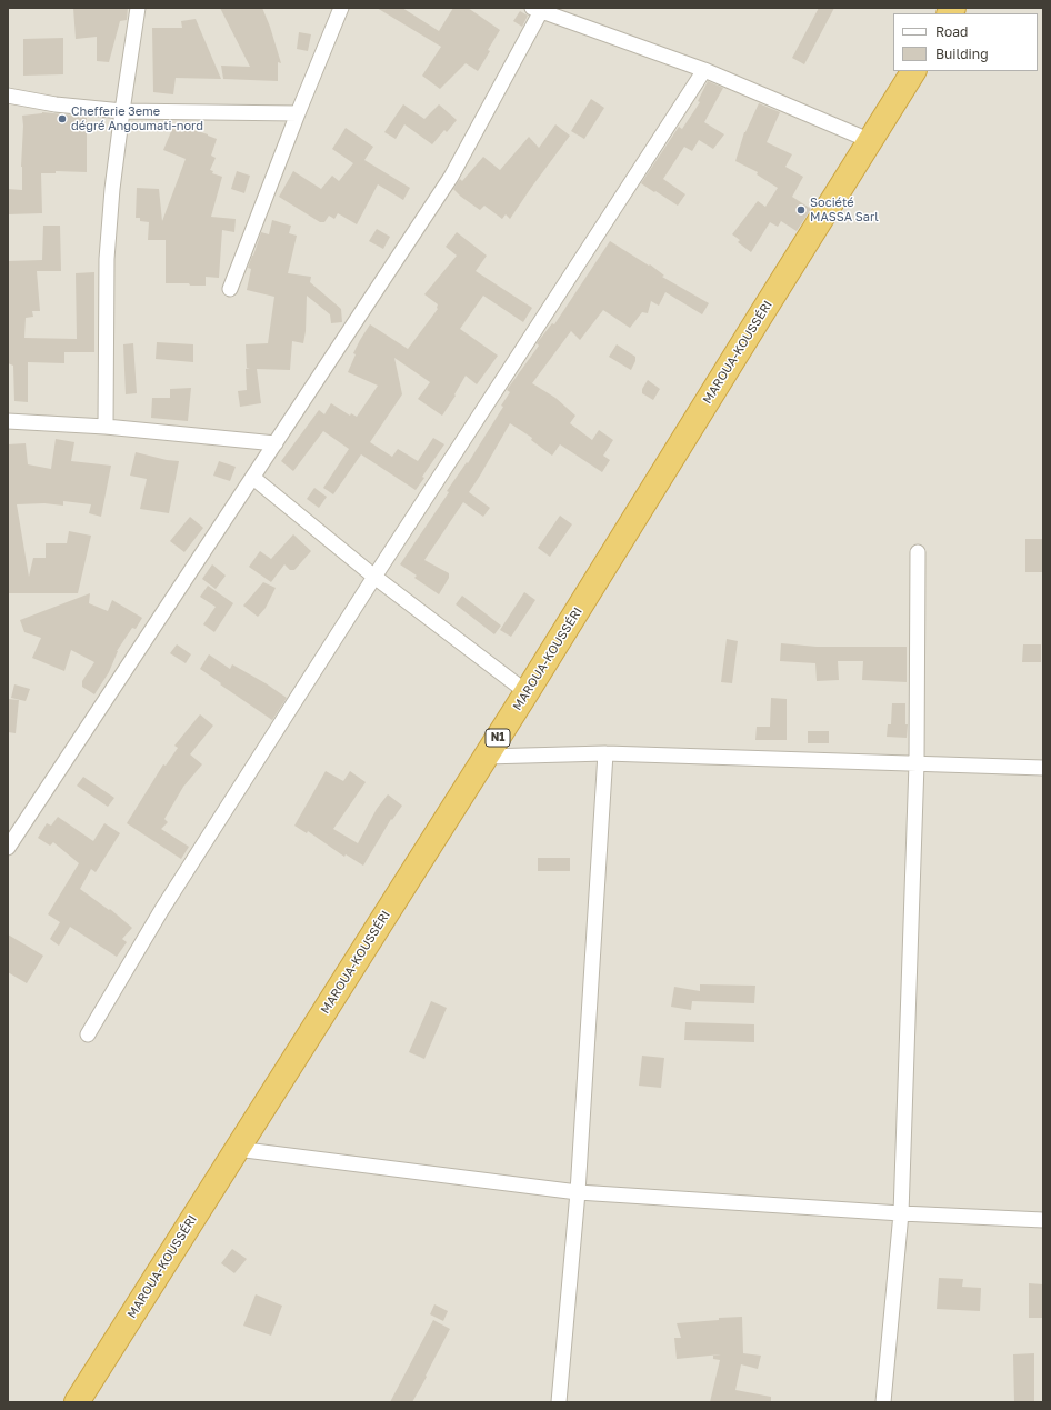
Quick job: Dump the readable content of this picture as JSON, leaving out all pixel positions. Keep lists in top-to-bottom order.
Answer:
{
  "streets": {
    "highway": ["MAROUA-KOUSSÉRI", "N1"]
  },
  "places": ["Chefferie 3eme dégré Angoumati-nord", "Société MASSA Sarl"],
  "legend": ["Road", "Building"]
}
